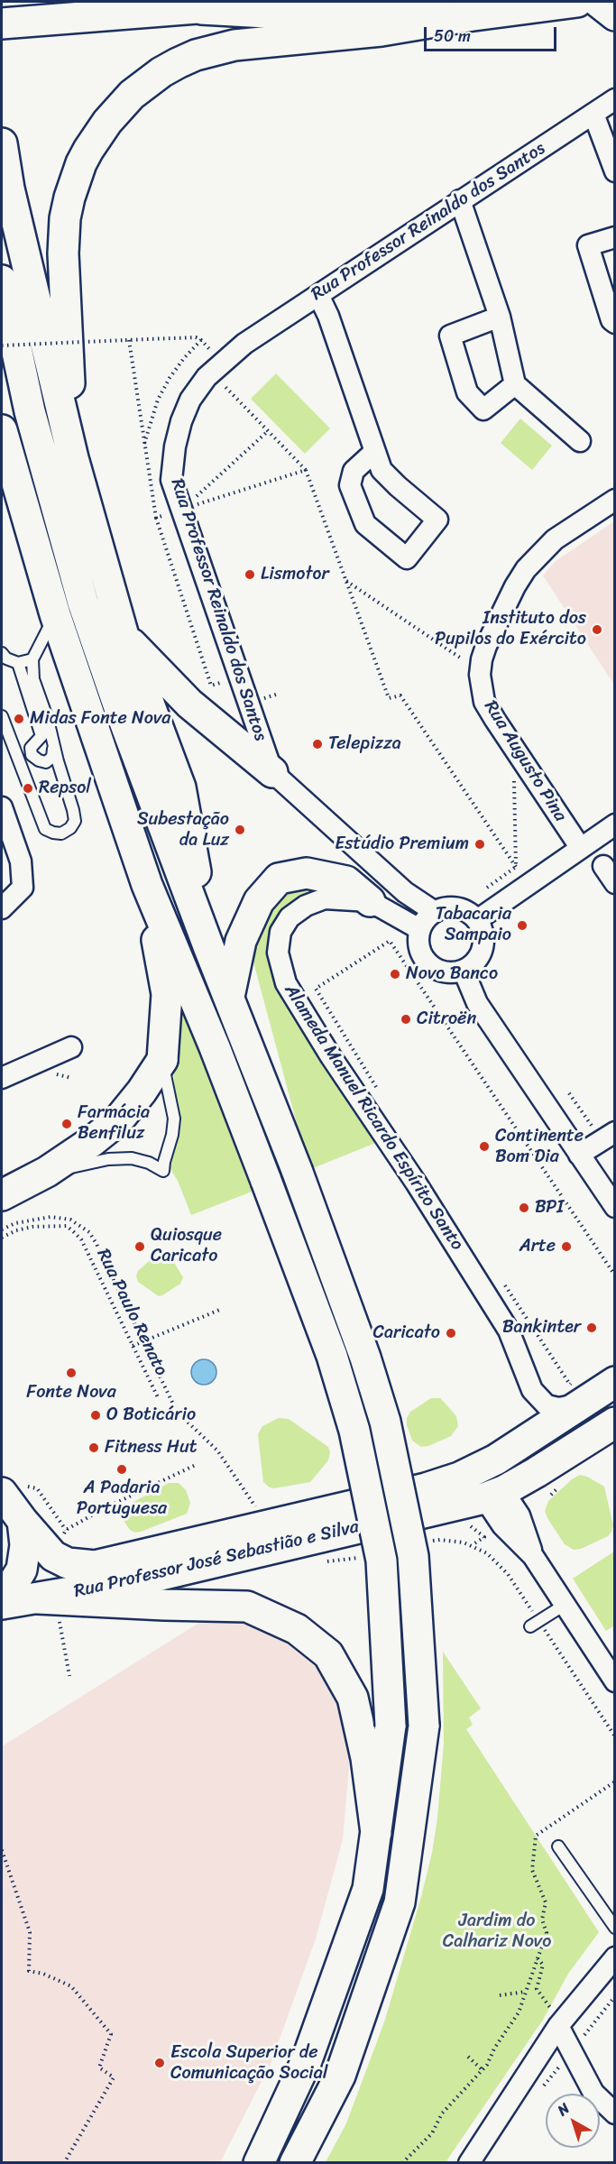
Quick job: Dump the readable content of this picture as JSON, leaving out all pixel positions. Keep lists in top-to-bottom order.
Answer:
{
  "streets": {
    "main road": ["Rua Professor José Sebastião e Silva"],
    "street": ["Rua Professor Reinaldo dos Santos", "Rua Augusto Pina", "Alameda Manuel Ricardo Espírito Santo"],
    "path": ["Rua Paulo Renato"]
  },
  "crossings": [
    ["Rua Professor Reinaldo dos Santos", "Alameda Manuel Ricardo Espírito Santo"]
  ],
  "parks": ["Jardim do Calhariz Novo"],
  "places": [
    "Lismotor",
    "Instituto dos Pupilos do Exército",
    "Midas Fonte Nova",
    "Telepizza",
    "Repsol",
    "Subestação da Luz",
    "Estúdio Premium",
    "Tabacaria Sampaio",
    "Novo Banco",
    "Citroën",
    "Farmácia Benfiluz",
    "Continente Bom Dia",
    "BPI",
    "Quiosque Caricato",
    "Arte",
    "Bankinter",
    "Caricato",
    "Fonte Nova",
    "O Boticário",
    "Fitness Hut",
    "A Padaria Portuguesa",
    "Escola Superior de Comunicação Social"
  ],
  "scale_bar": "50 m",
  "north": "top left"
}
